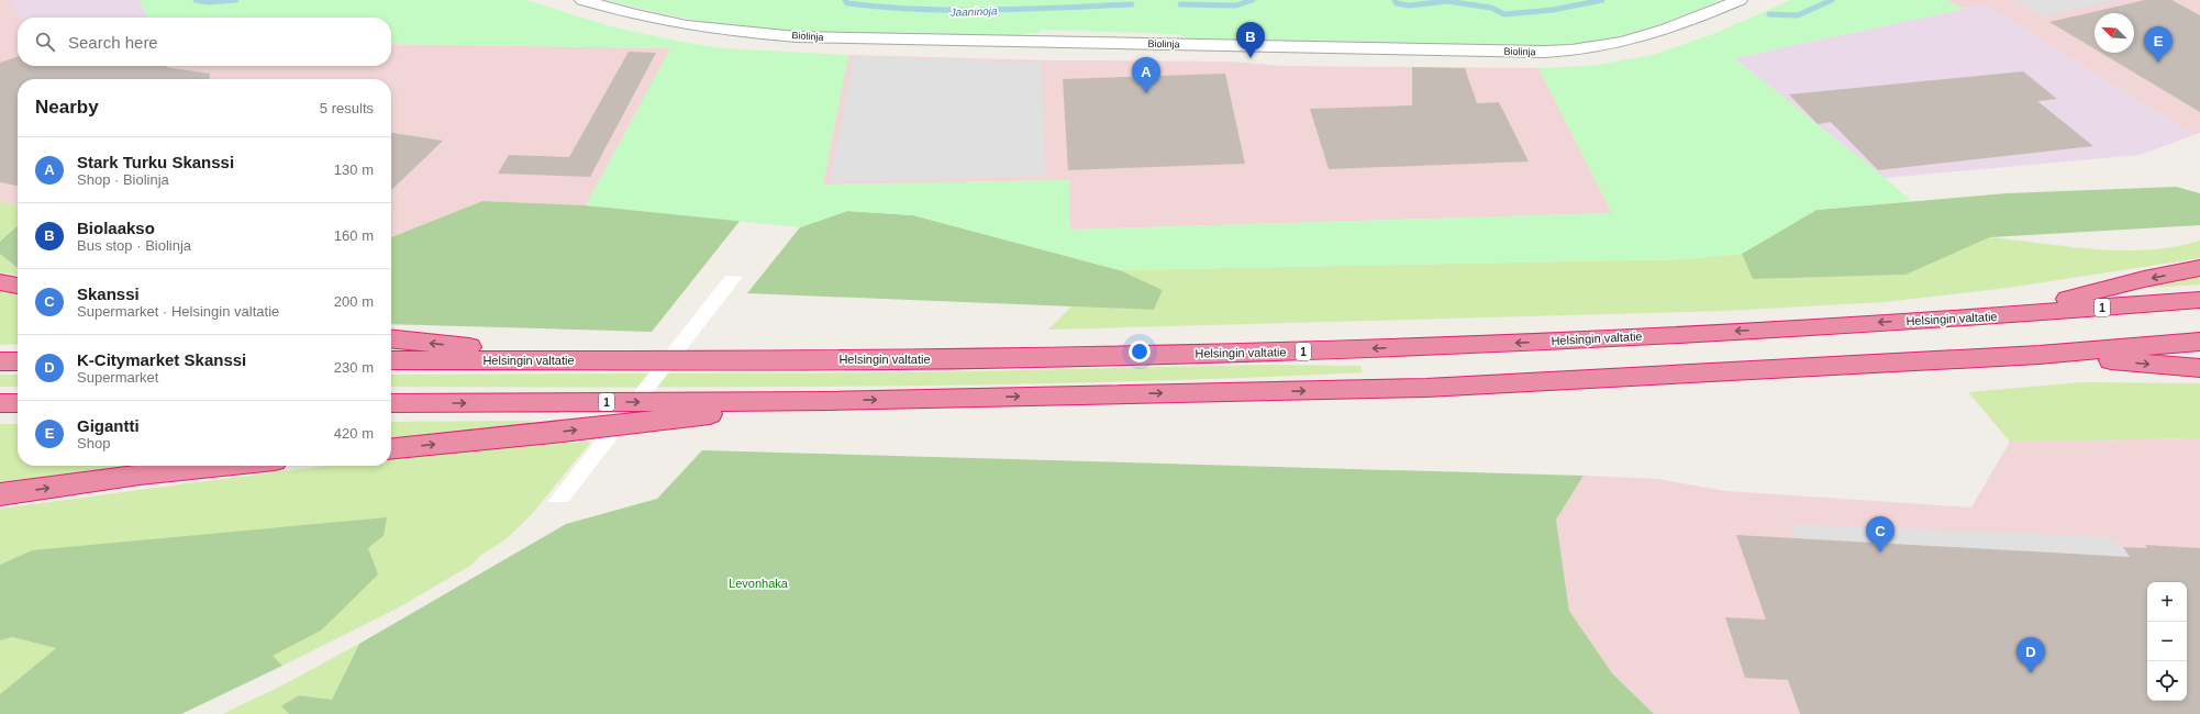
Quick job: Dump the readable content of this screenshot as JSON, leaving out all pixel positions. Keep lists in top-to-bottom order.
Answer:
{
  "streets": {
    "highway": ["1", "Helsingin valtatie"],
    "street": ["Biolinja"]
  },
  "water": ["Jaaninoja"],
  "parks": ["Levonhaka"],
  "north": "top left",
  "page": {
    "search": "Search here",
    "pins": [
      "B",
      "E",
      "A",
      "C",
      "D"
    ],
    "heading": ["Nearby", "5 results"],
    "list": [
      {
        "mark": "A",
        "name": "Stark Turku Skanssi",
        "note": "Shop · Biolinja",
        "value": "130 m"
      },
      {
        "mark": "B",
        "name": "Biolaakso",
        "note": "Bus stop · Biolinja",
        "value": "160 m"
      },
      {
        "mark": "C",
        "name": "Skanssi",
        "note": "Supermarket · Helsingin valtatie",
        "value": "200 m"
      },
      {
        "mark": "D",
        "name": "K-Citymarket Skanssi",
        "note": "Supermarket",
        "value": "230 m"
      },
      {
        "mark": "E",
        "name": "Gigantti",
        "note": "Shop",
        "value": "420 m"
      }
    ],
    "map_buttons": ["+", "−"]
  }
}
